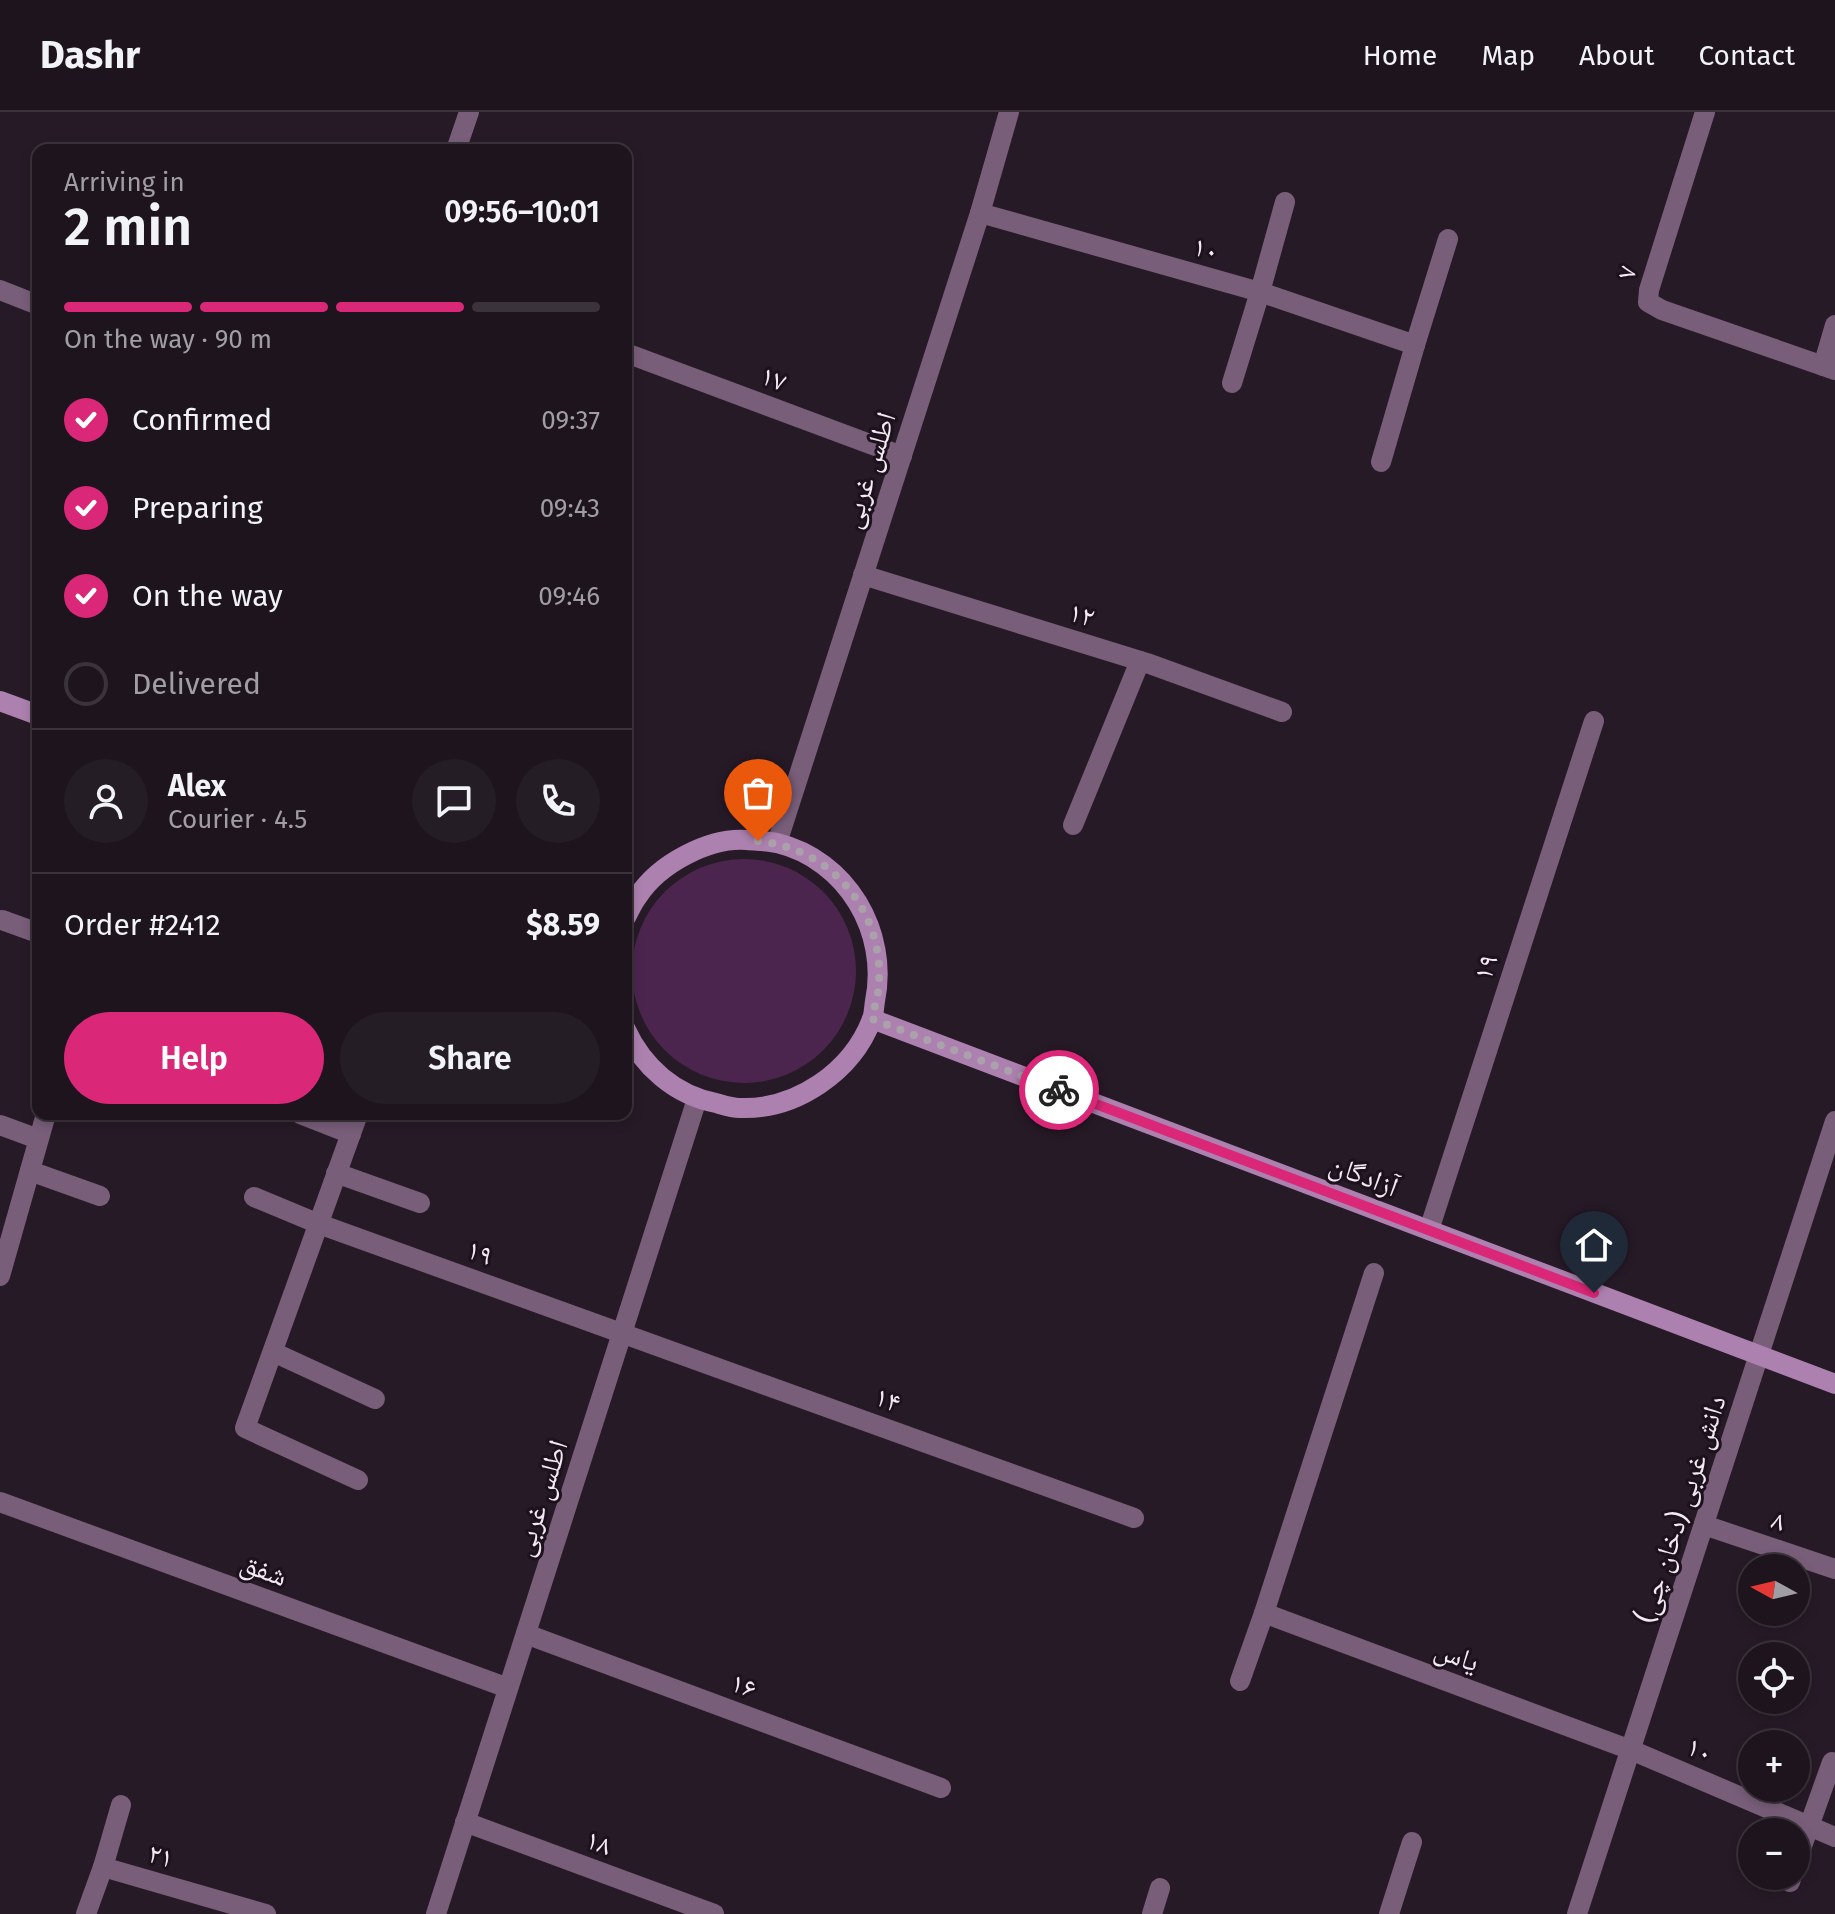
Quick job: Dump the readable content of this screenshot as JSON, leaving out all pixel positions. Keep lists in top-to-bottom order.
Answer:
{
  "streets": {
    "main road": ["آزادگان"],
    "street": [
      "۱۰",
      "۷",
      "۱۷",
      "اطلس غربی",
      "۱۲",
      "۱۹",
      "۱۴",
      "دانش غربی (دخان چی)",
      "۸",
      "شفق",
      "یاس",
      "۱۶",
      "۱۸",
      "۲۱"
    ]
  },
  "crossings": [
    ["۱۰", "اطلس غربی"],
    ["۱۰", "دانش غربی (دخان چی)"],
    ["۱۰", "یاس"],
    ["۱۷", "اطلس غربی"],
    ["اطلس غربی", "۱۲"],
    ["اطلس غربی", "۱۹"],
    ["اطلس غربی", "۱۴"],
    ["اطلس غربی", "شفق"],
    ["اطلس غربی", "۱۶"],
    ["اطلس غربی", "۱۸"],
    ["۱۹", "آزادگان"],
    ["۱۹", "۱۴"],
    ["آزادگان", "دانش غربی (دخان چی)"],
    ["دانش غربی (دخان چی)", "۸"],
    ["دانش غربی (دخان چی)", "یاس"]
  ],
  "north": "left",
  "page": {
    "header": "Dashr",
    "nav": [
      "Home",
      "Map",
      "About",
      "Contact"
    ],
    "heading": ["2 min", "Arriving in", "09:56–10:01"],
    "panel": [
      "Alex",
      "Courier · 4.5",
      "Order #2412",
      "$8.59"
    ],
    "bar": "On the way · 90 m",
    "list": [
      ["Confirmed", "09:37"],
      ["Preparing", "09:43"],
      ["On the way", "09:46"],
      "Delivered"
    ],
    "buttons": ["Help", "Share"],
    "map_buttons": ["+", "−"]
  }
}
